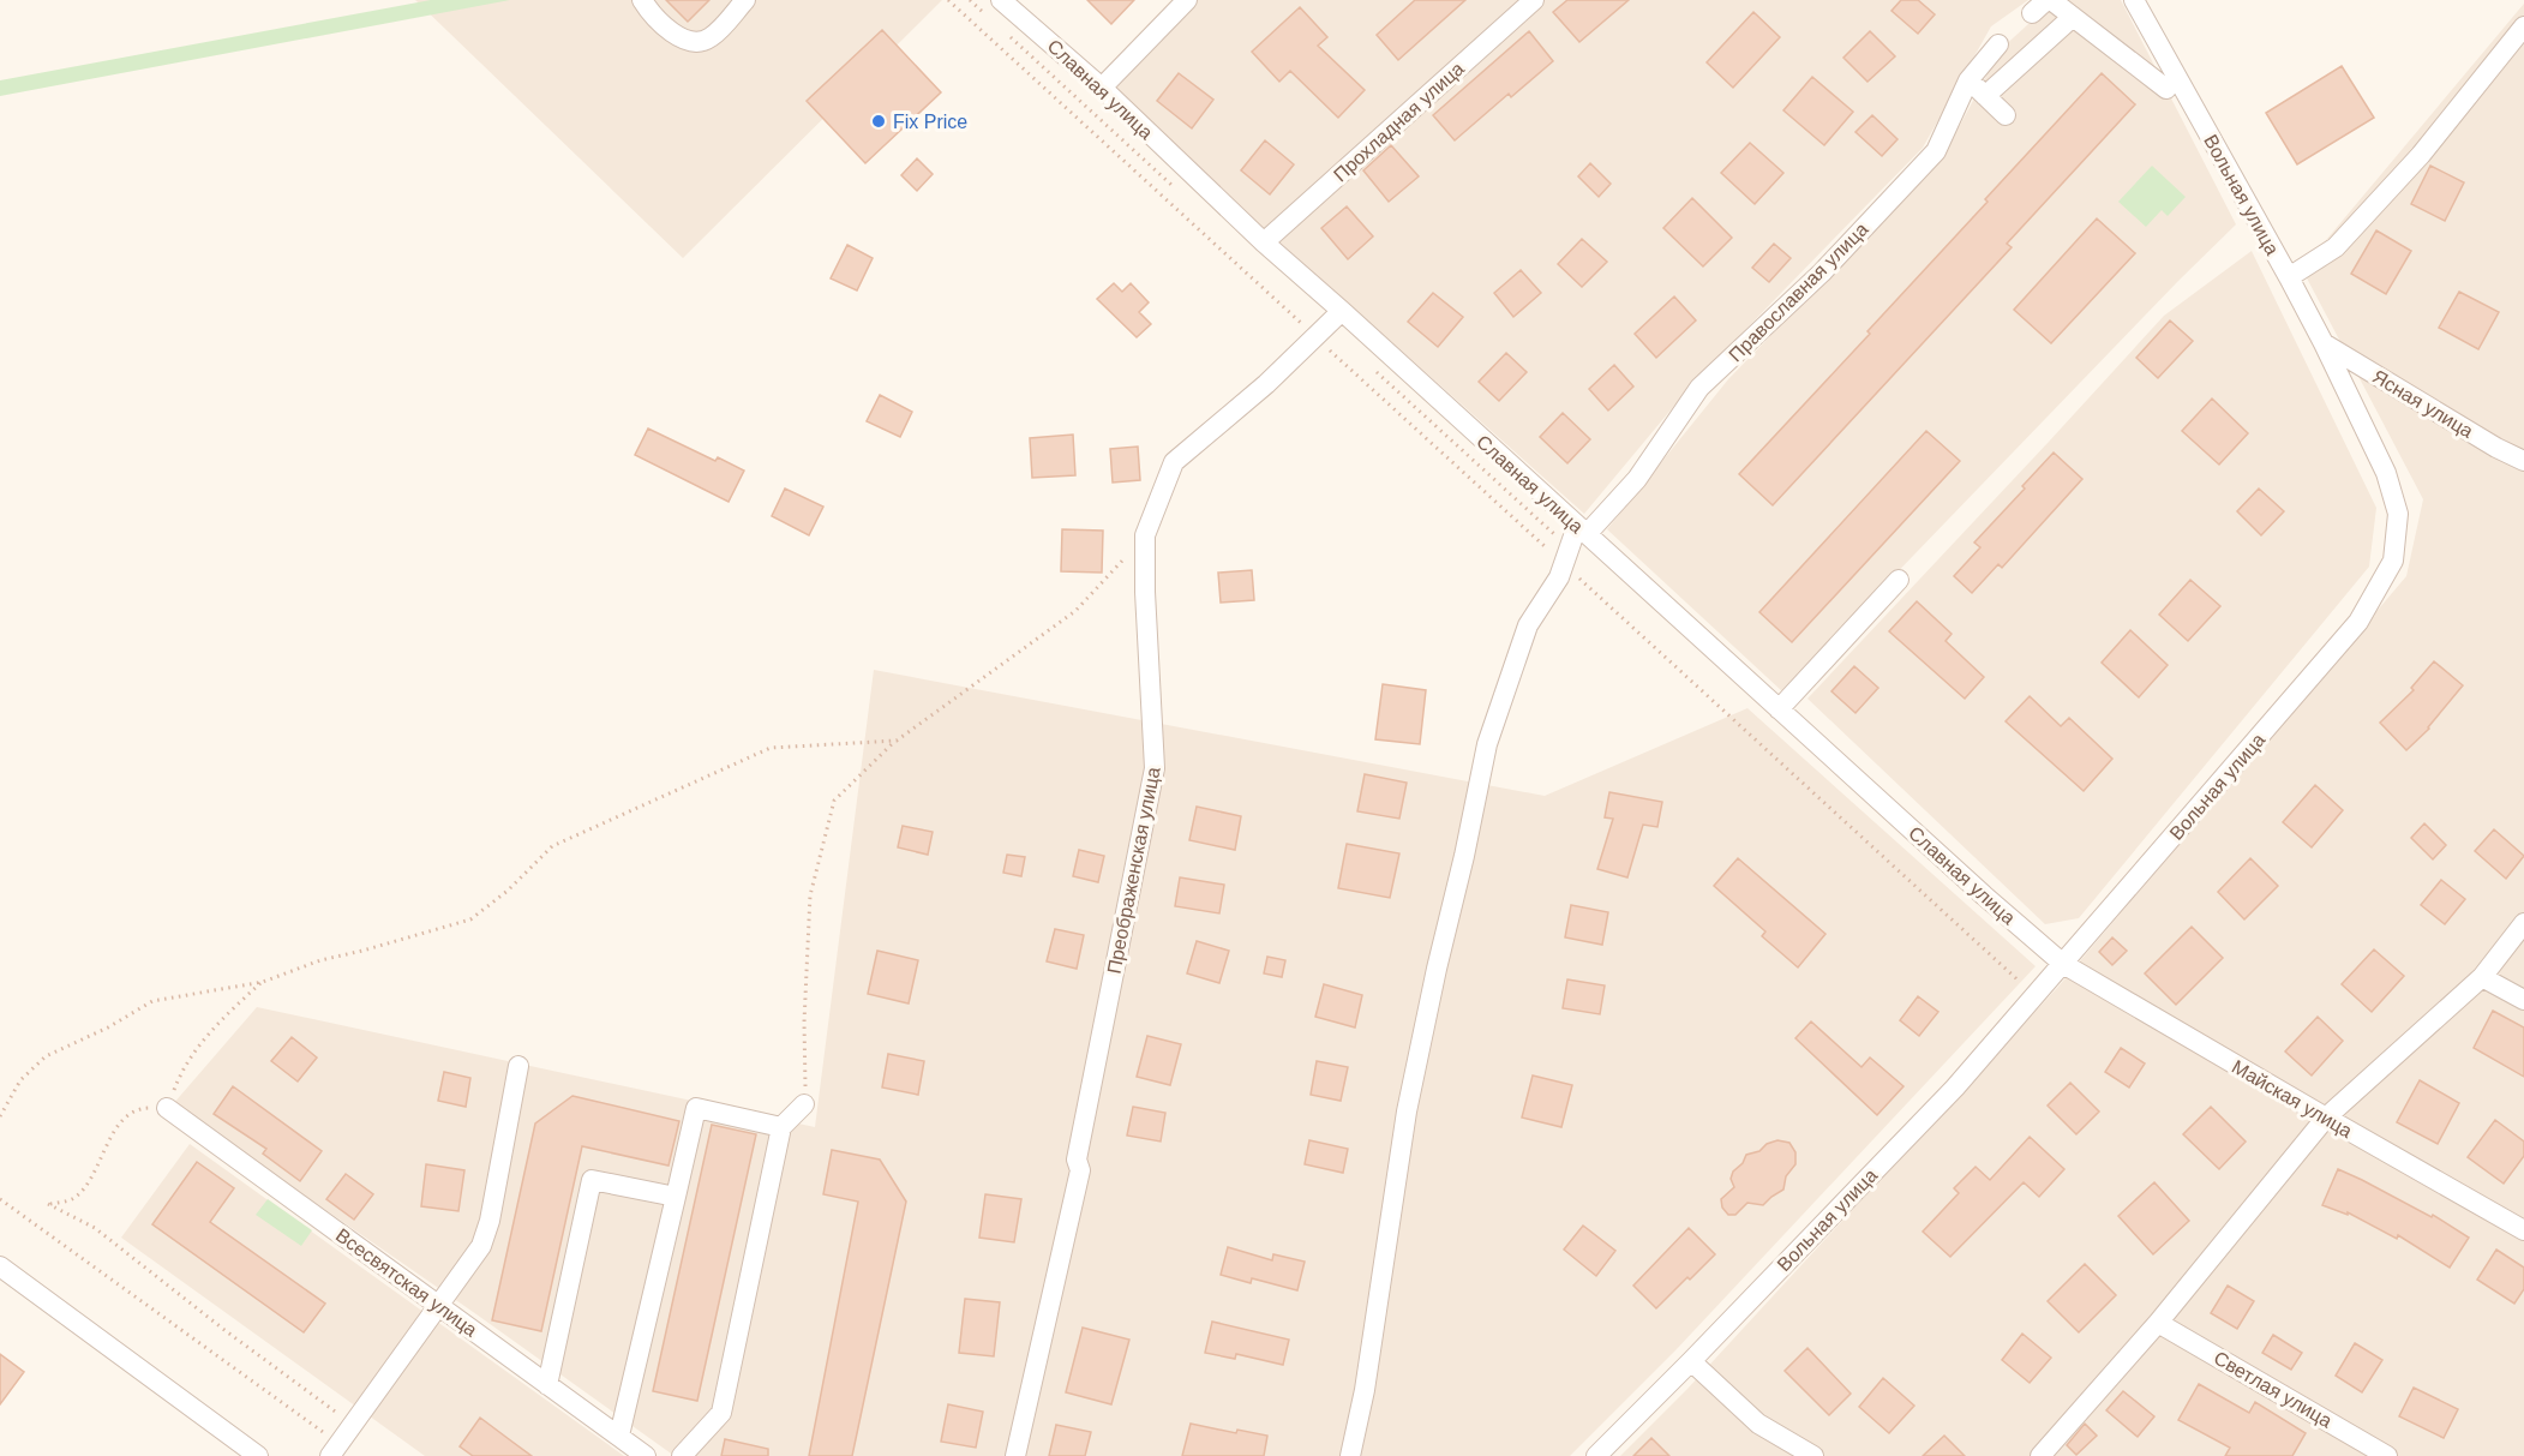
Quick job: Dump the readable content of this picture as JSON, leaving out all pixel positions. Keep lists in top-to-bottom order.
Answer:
{
  "streets": {
    "street": [
      "Славная улица",
      "Прохладная улица",
      "Вольная улица",
      "Православная улица",
      "Ясная улица",
      "Преображенская улица",
      "Майская улица",
      "Всесвятская улица",
      "Светлая улица"
    ]
  },
  "crossings": [
    ["Славная улица", "Прохладная улица"],
    ["Славная улица", "Вольная улица"],
    ["Славная улица", "Православная улица"],
    ["Славная улица", "Преображенская улица"],
    ["Славная улица", "Майская улица"],
    ["Вольная улица", "Ясная улица"],
    ["Вольная улица", "Майская улица"]
  ],
  "places": ["Fix Price"]
}
